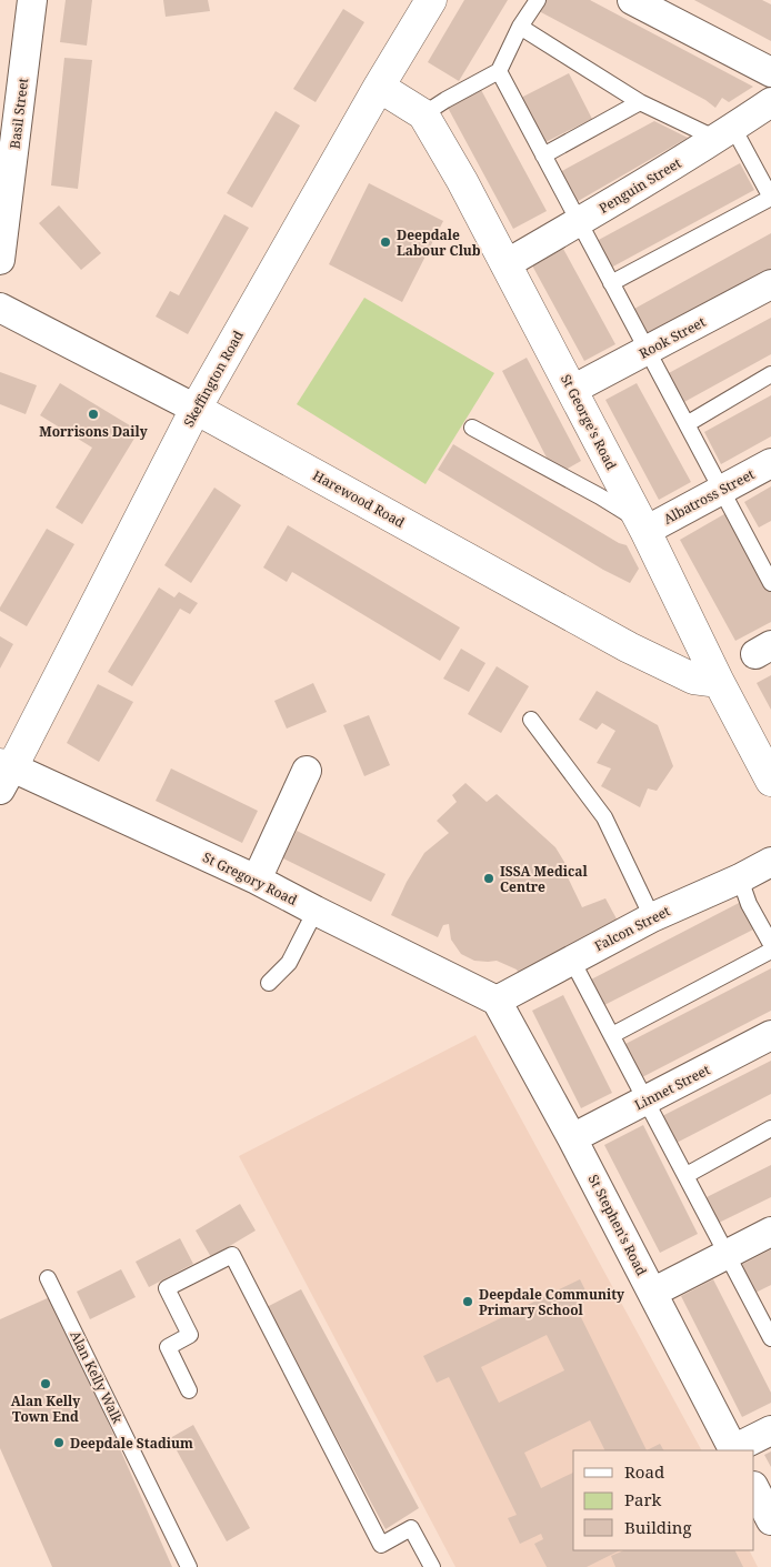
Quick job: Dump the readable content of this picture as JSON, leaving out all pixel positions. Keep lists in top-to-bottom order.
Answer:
{
  "streets": {
    "street": [
      "Basil Street",
      "Penguin Street",
      "Rook Street",
      "Skeffington Road",
      "St George's Road",
      "Albatross Street",
      "Harewood Road",
      "St Gregory Road",
      "Falcon Street",
      "Linnet Street",
      "St Stephen's Road"
    ],
    "lane": ["Alan Kelly Walk"]
  },
  "crossings": [
    ["Penguin Street", "St George's Road"],
    ["Rook Street", "St George's Road"],
    ["Skeffington Road", "St George's Road"],
    ["Skeffington Road", "Harewood Road"],
    ["Skeffington Road", "St Gregory Road"],
    ["St George's Road", "Albatross Street"],
    ["St George's Road", "Harewood Road"],
    ["St Gregory Road", "Falcon Street"],
    ["St Gregory Road", "St Stephen's Road"],
    ["Falcon Street", "St Stephen's Road"],
    ["Linnet Street", "St Stephen's Road"]
  ],
  "places": [
    "Deepdale Labour Club",
    "Morrisons Daily",
    "ISSA Medical Centre",
    "Deepdale Community Primary School",
    "Alan Kelly Town End",
    "Deepdale Stadium"
  ],
  "legend": ["Road", "Park", "Building"]
}
